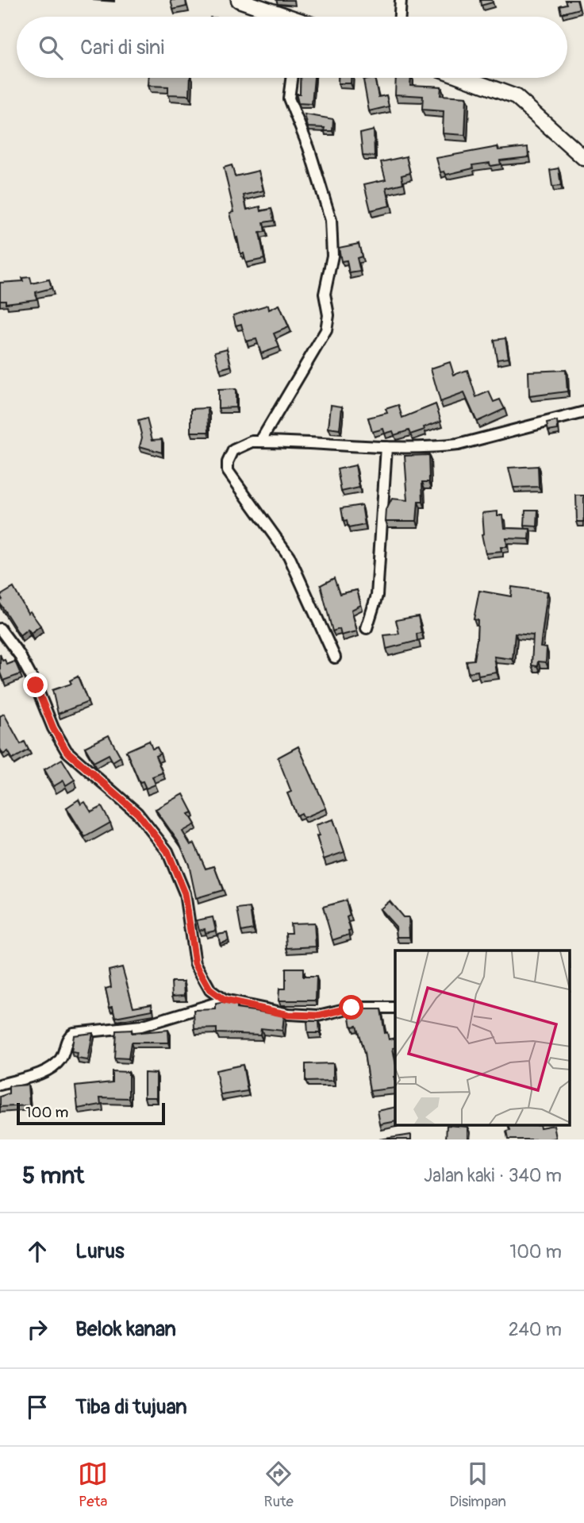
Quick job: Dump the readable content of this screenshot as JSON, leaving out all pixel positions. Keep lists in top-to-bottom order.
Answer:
{
  "scale_bar": "100 m",
  "page": {
    "search": "Cari di sini",
    "scale": "100 m",
    "heading": ["5 mnt", "Jalan kaki · 340 m"],
    "list": [
      ["Lurus", "100 m"],
      ["Belok kanan", "240 m"],
      "Tiba di tujuan"
    ],
    "nav": ["Peta", "Rute", "Disimpan"]
  }
}
